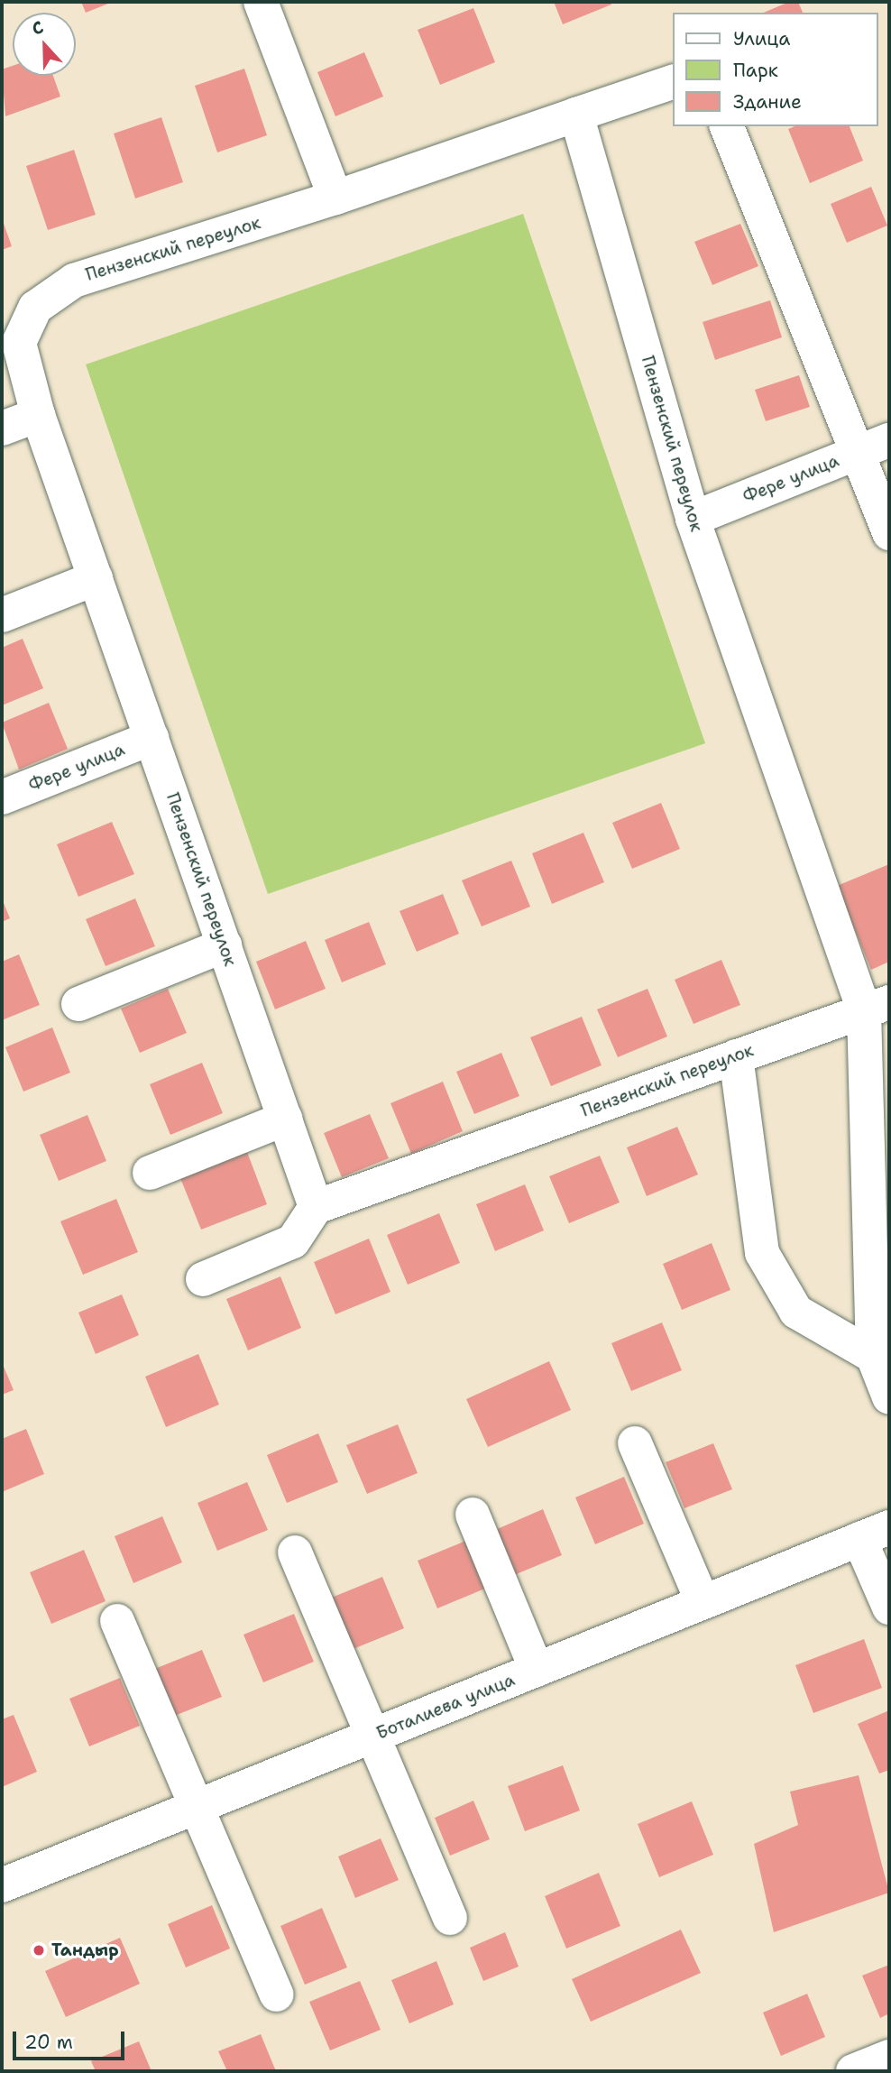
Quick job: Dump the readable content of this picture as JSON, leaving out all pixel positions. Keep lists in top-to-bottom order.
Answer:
{
  "streets": {
    "street": ["Пензенский переулок", "Фере улица", "Боталиева улица"]
  },
  "crossings": [
    ["Пензенский переулок", "Фере улица"]
  ],
  "places": ["Тандыр"],
  "legend": ["Улица", "Парк", "Здание"],
  "scale_bar": "20 m",
  "north": "top"
}
